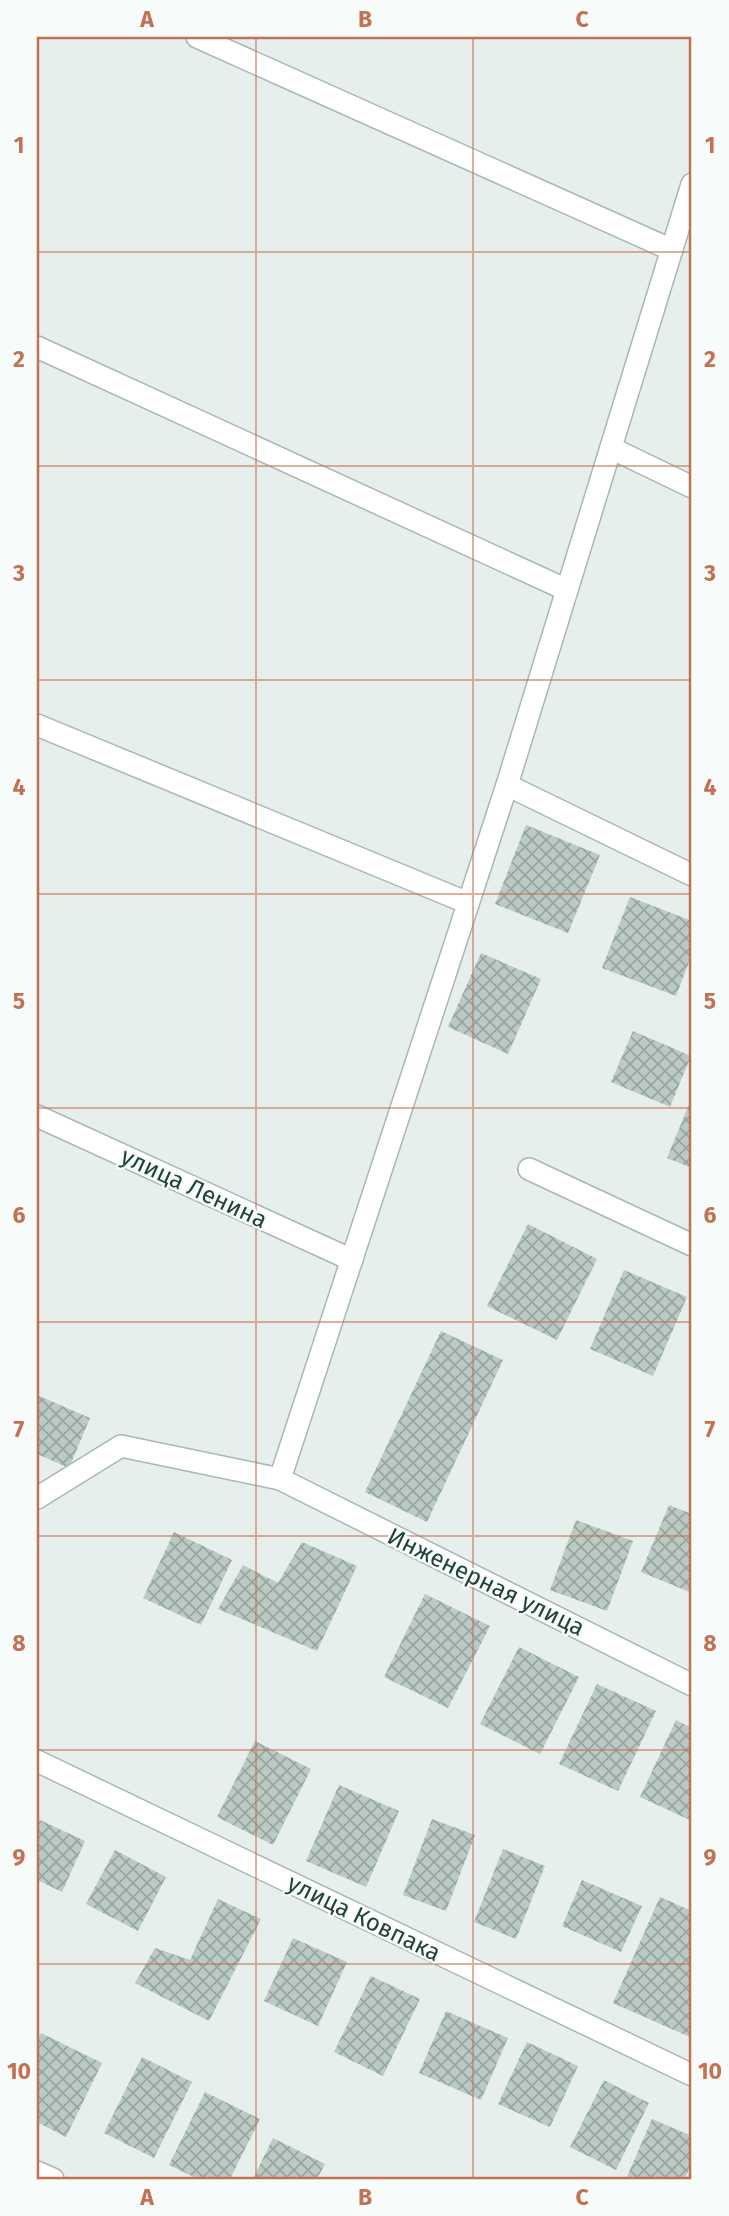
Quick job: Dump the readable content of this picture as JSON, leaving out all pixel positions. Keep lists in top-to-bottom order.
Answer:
{
  "streets": {
    "street": ["улица Ленина", "Инженерная улица", "улица Ковпака"]
  },
  "grid": {
    "columns": ["A", "B", "C"],
    "rows": [
      "1",
      "2",
      "3",
      "4",
      "5",
      "6",
      "7",
      "8",
      "9",
      "10"
    ]
  }
}
